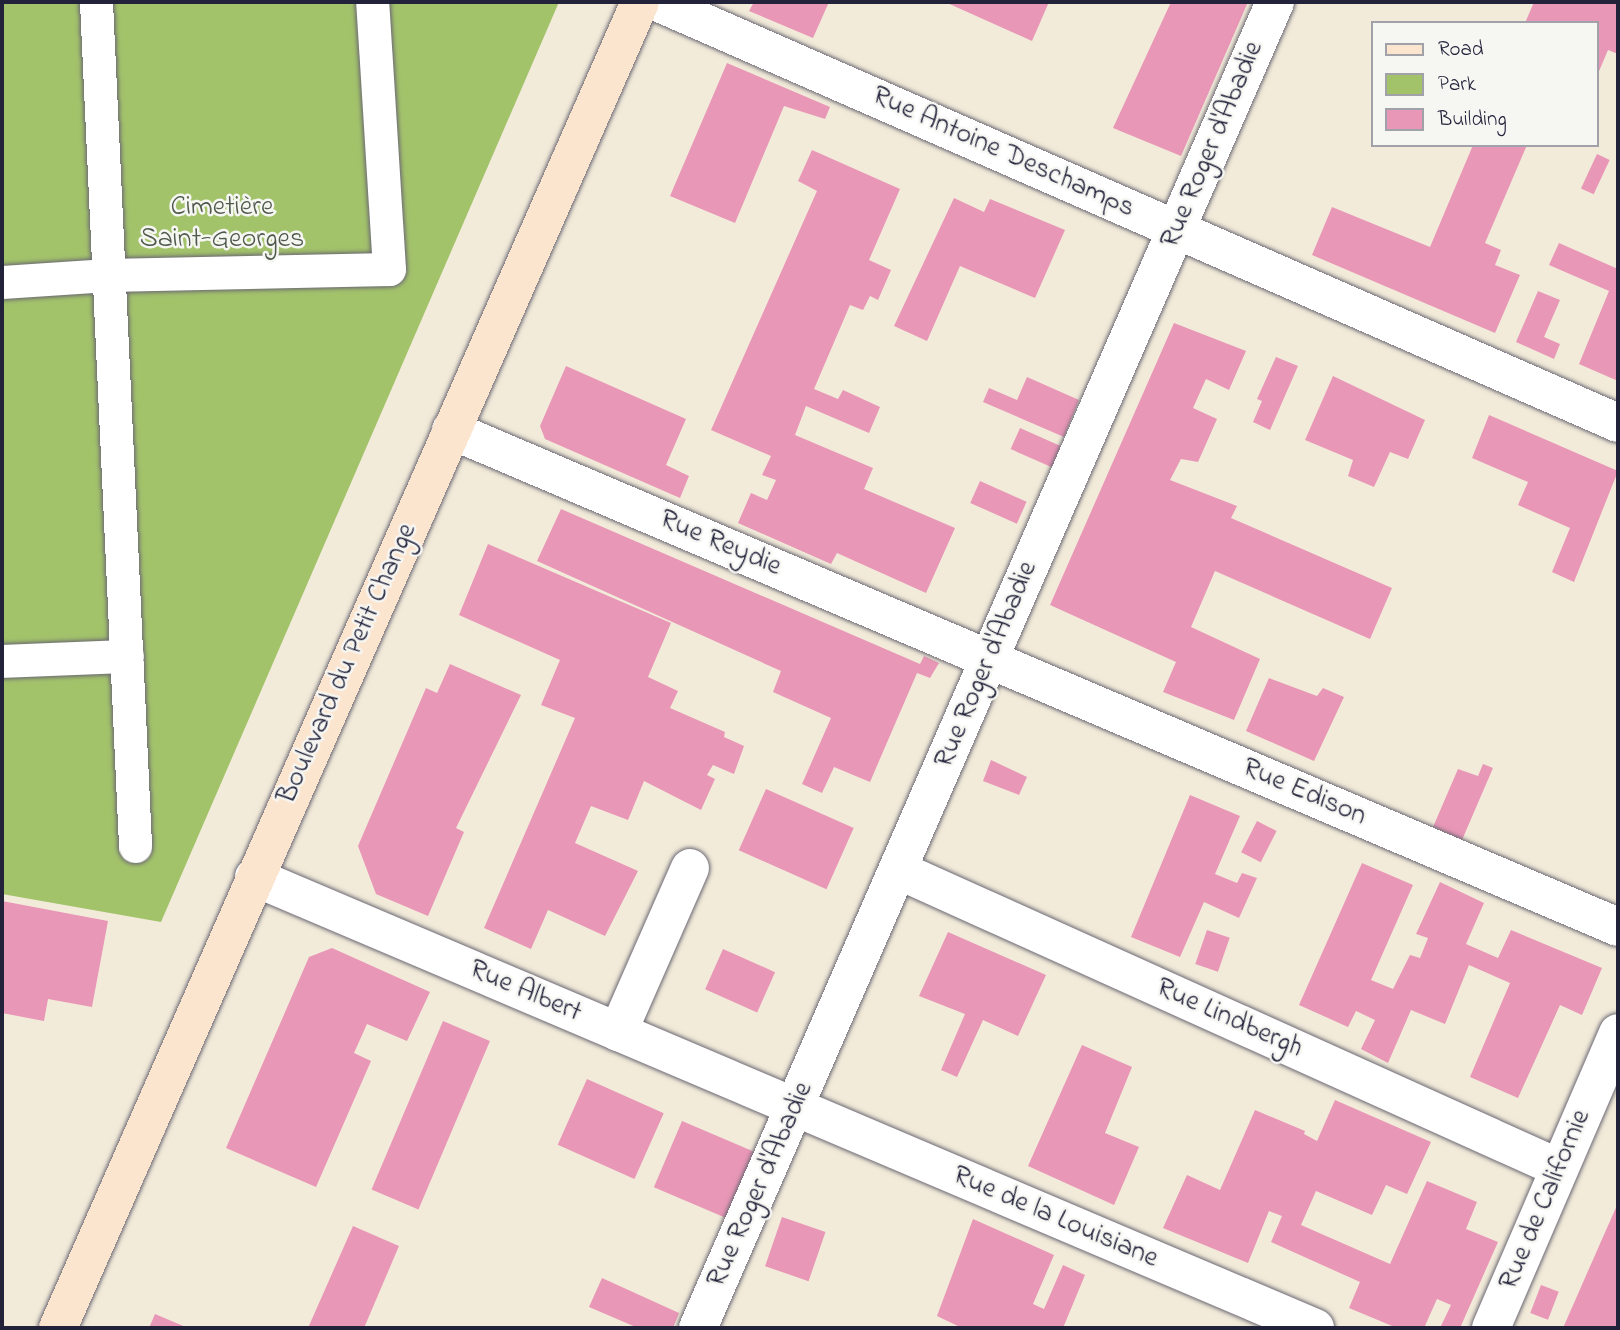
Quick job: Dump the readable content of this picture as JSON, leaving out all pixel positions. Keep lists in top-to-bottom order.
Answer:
{
  "streets": {
    "main road": ["Boulevard du Petit Change"],
    "street": [
      "Rue Roger d'Abadie",
      "Rue Antoine Deschamps",
      "Rue Reydie",
      "Rue Edison",
      "Rue Albert",
      "Rue Lindbergh",
      "Rue de Californie",
      "Rue de la Louisiane"
    ]
  },
  "crossings": [
    ["Rue Roger d'Abadie", "Rue Antoine Deschamps"],
    ["Rue Roger d'Abadie", "Rue Reydie"],
    ["Rue Roger d'Abadie", "Rue Edison"],
    ["Rue Roger d'Abadie", "Rue Albert"],
    ["Rue Roger d'Abadie", "Rue Lindbergh"],
    ["Rue Roger d'Abadie", "Rue de la Louisiane"],
    ["Rue Reydie", "Boulevard du Petit Change"],
    ["Rue Reydie", "Rue Edison"],
    ["Boulevard du Petit Change", "Rue Albert"],
    ["Rue Albert", "Rue de la Louisiane"],
    ["Rue Lindbergh", "Rue de Californie"]
  ],
  "parks": ["Cimetière Saint-Georges"],
  "legend": ["Road", "Park", "Building"]
}
